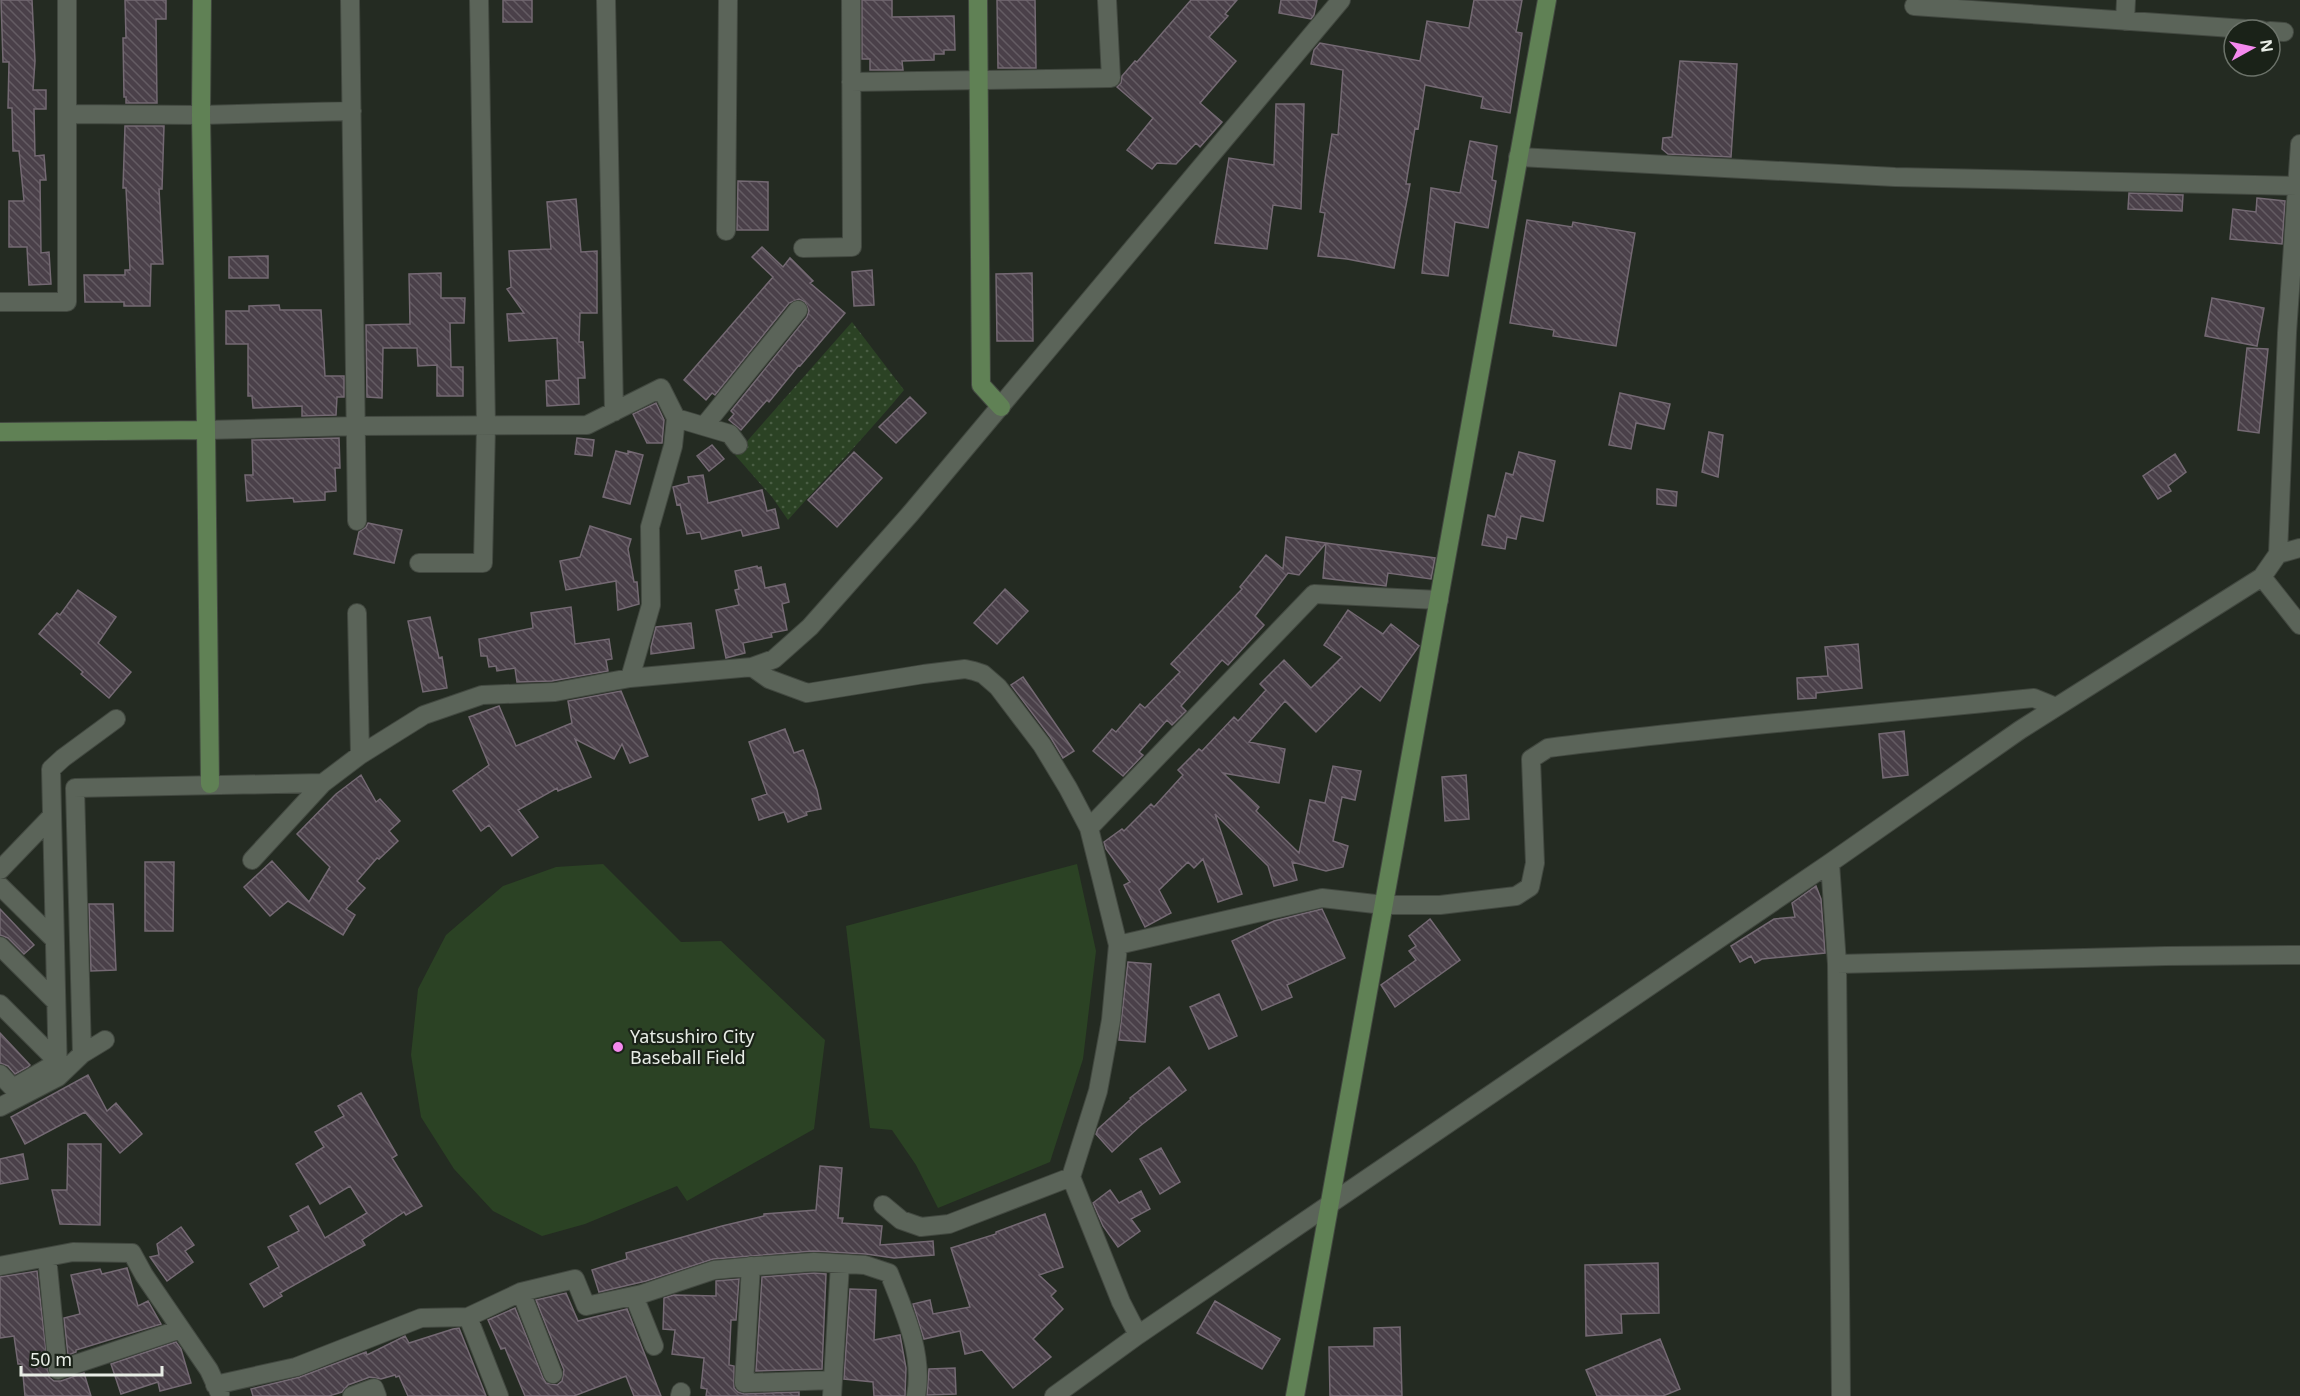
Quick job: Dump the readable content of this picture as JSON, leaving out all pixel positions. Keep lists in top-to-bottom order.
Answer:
{
  "places": ["Yatsushiro City Baseball Field"],
  "scale_bar": "50 m",
  "north": "right"
}
